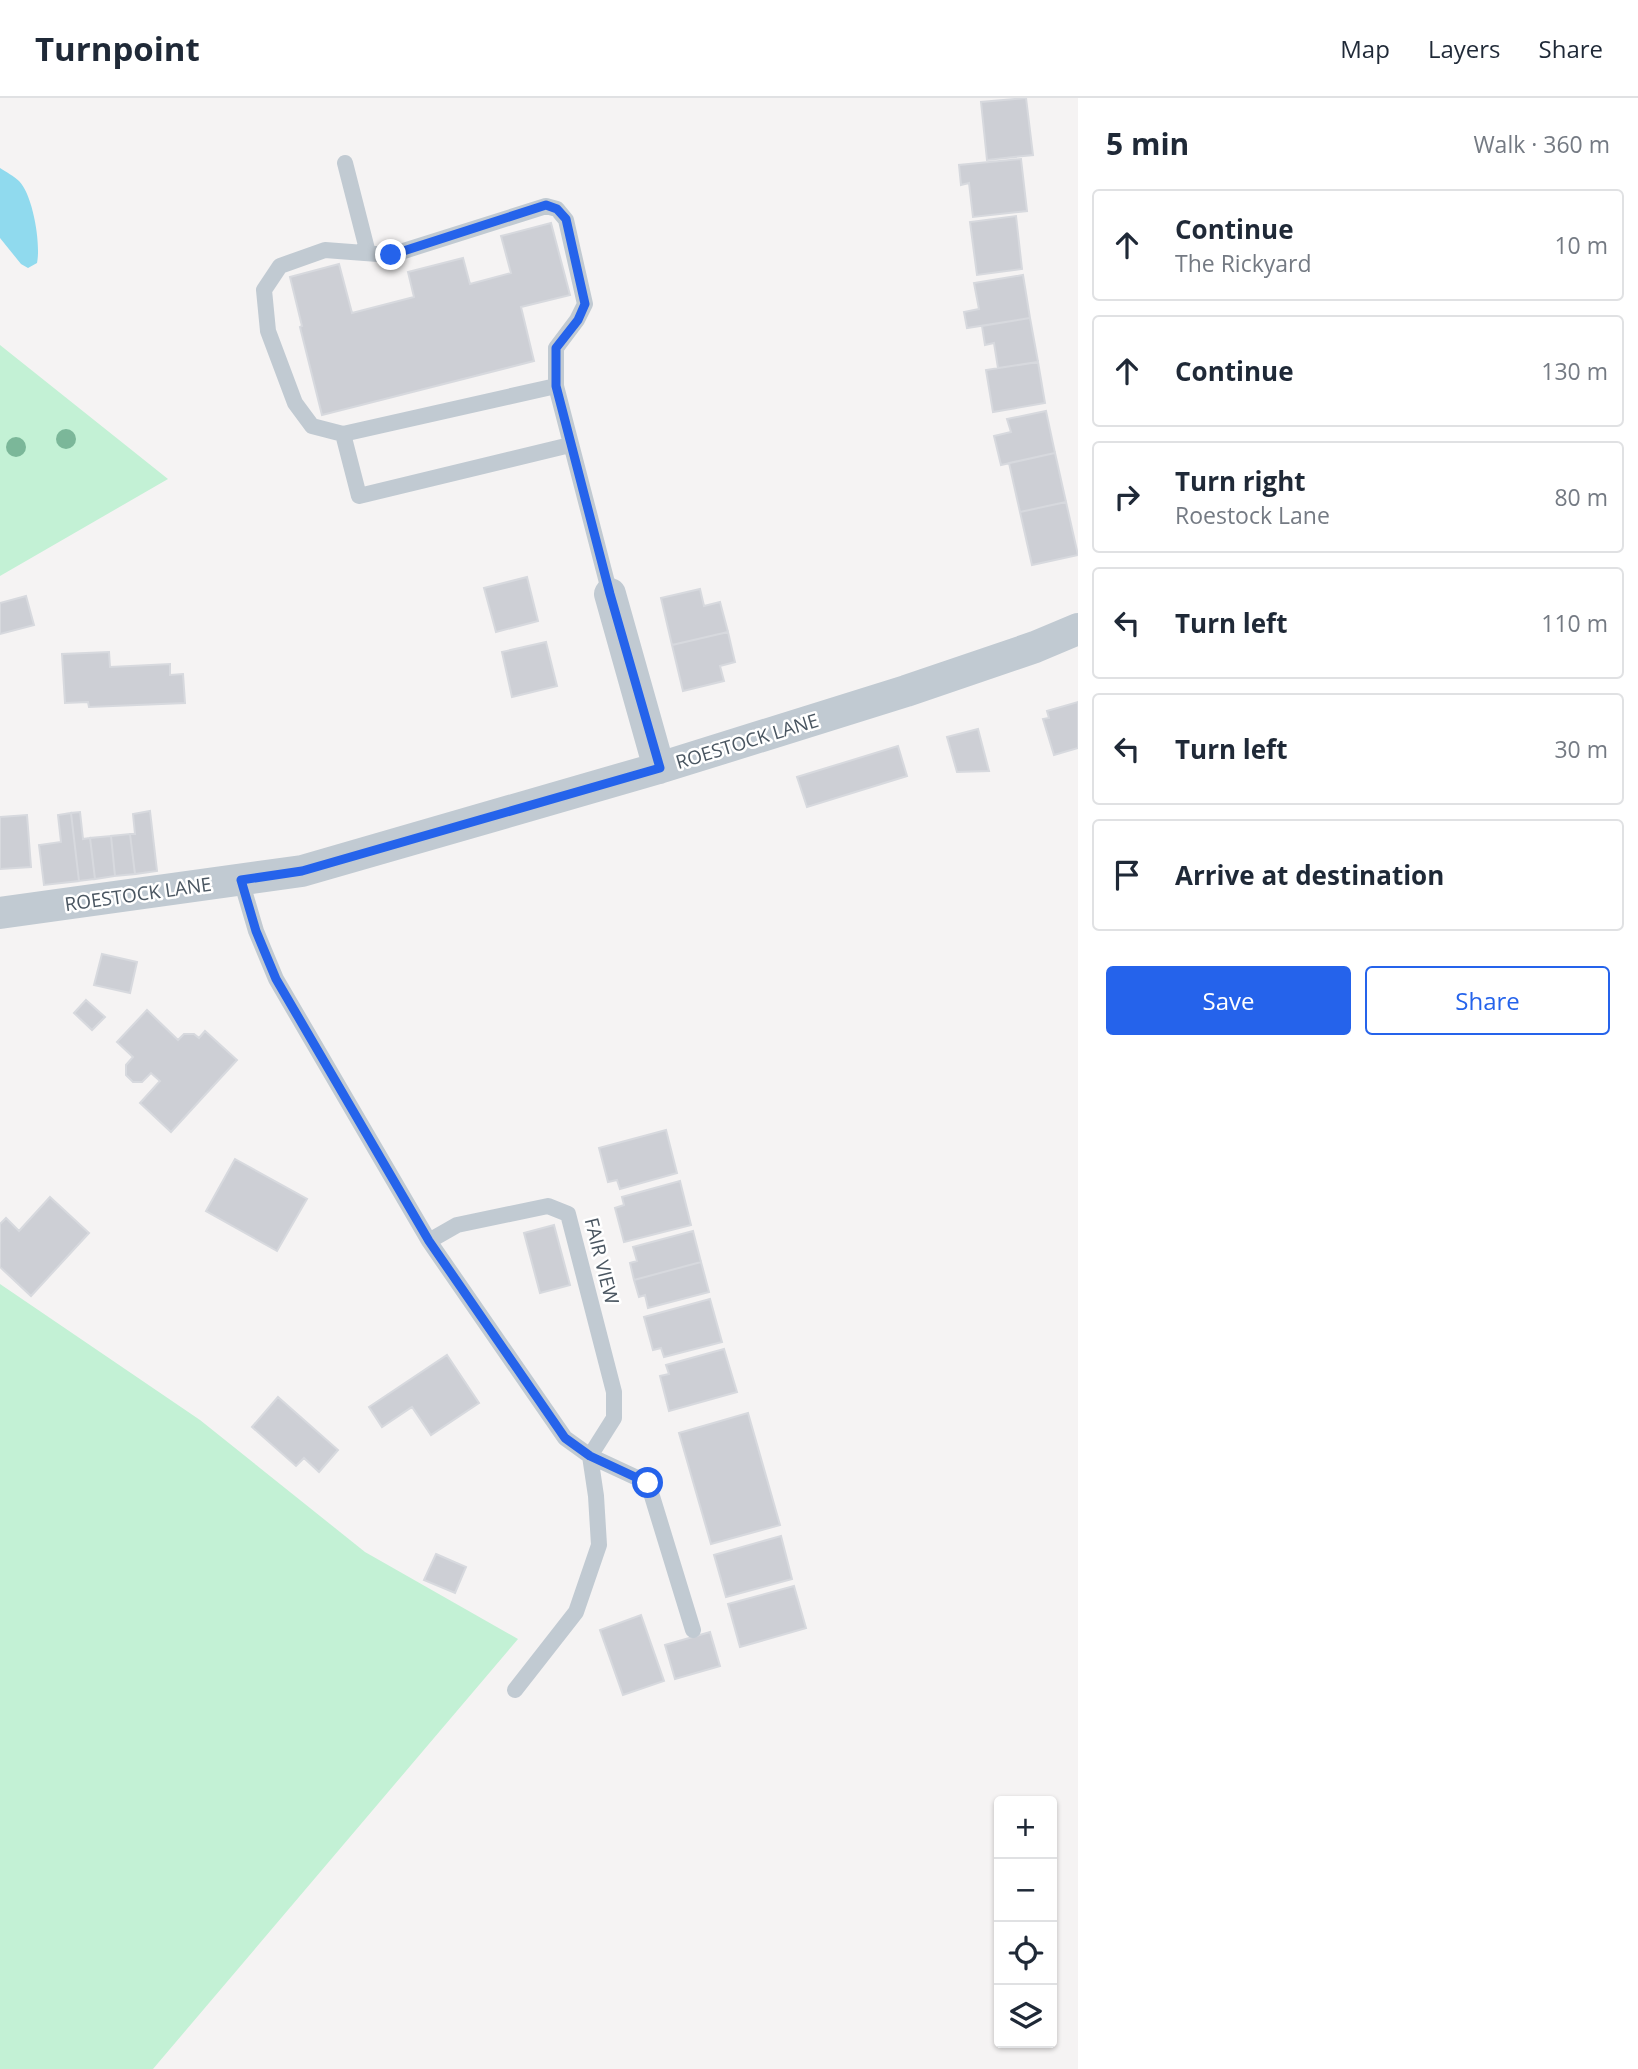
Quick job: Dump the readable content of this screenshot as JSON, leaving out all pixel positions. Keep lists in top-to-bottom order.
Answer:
{
  "streets": {
    "street": ["ROESTOCK LANE"],
    "lane": ["FAIR VIEW"]
  },
  "page": {
    "header": "Turnpoint",
    "nav": ["Map", "Layers", "Share"],
    "heading": ["5 min", "Walk · 360 m"],
    "list": [
      ["Continue", "The Rickyard", "10 m"],
      ["Continue", "130 m"],
      ["Turn right", "Roestock Lane", "80 m"],
      ["Turn left", "110 m"],
      ["Turn left", "30 m"],
      "Arrive at destination"
    ],
    "buttons": ["Save", "Share"],
    "map_buttons": ["+", "−"]
  }
}
